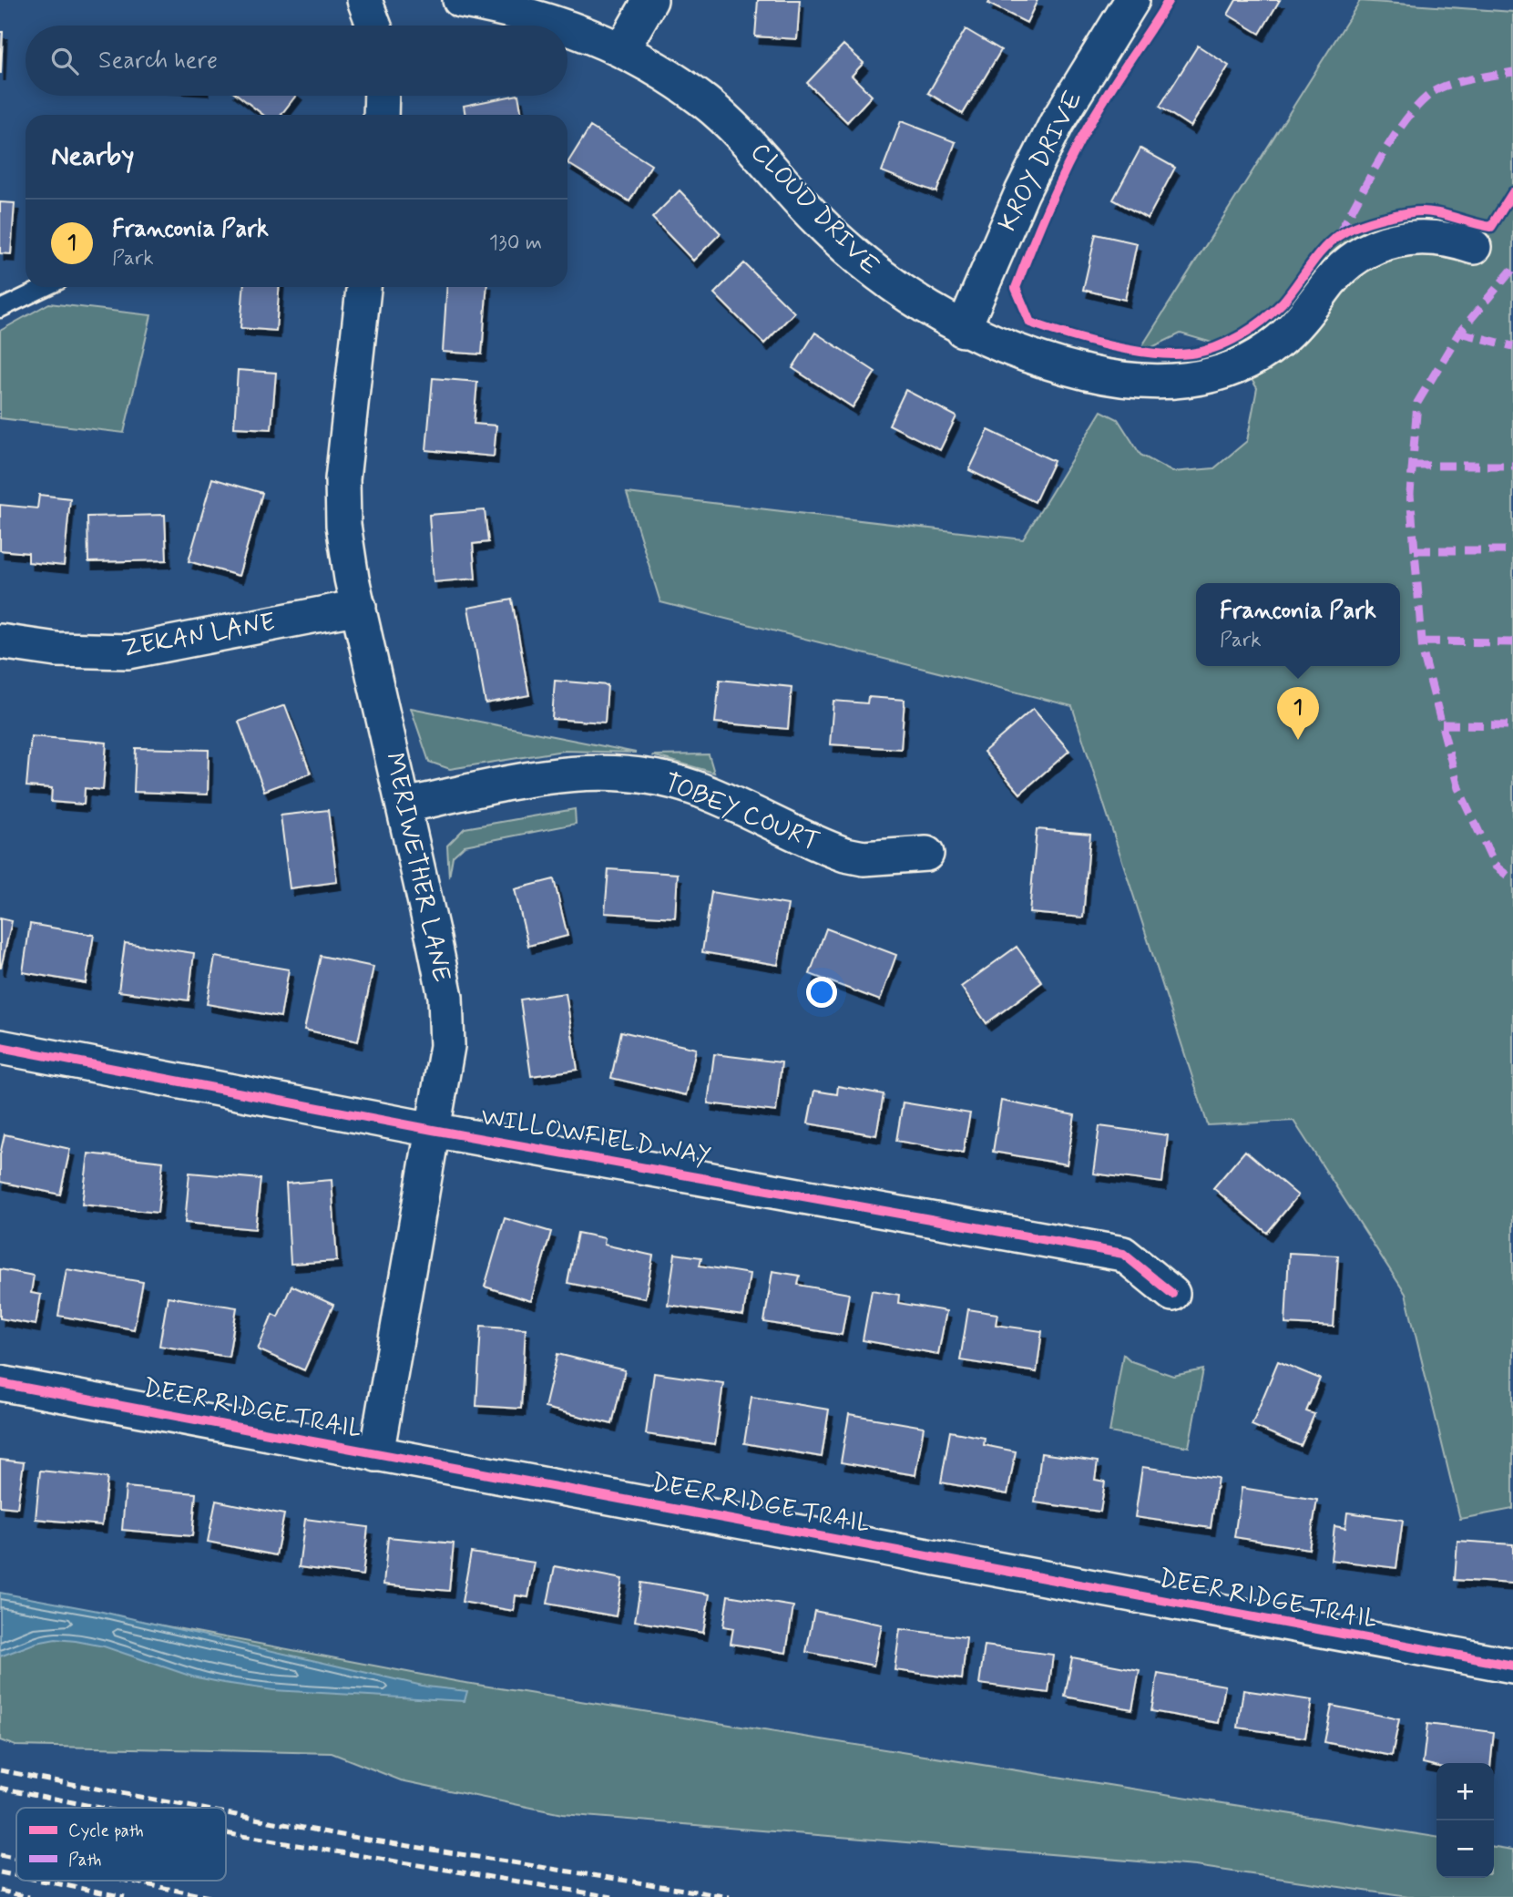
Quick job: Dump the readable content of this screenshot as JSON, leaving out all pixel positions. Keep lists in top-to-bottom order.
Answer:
{
  "streets": {
    "street": [
      "KROY DRIVE",
      "CLOUD DRIVE",
      "ZEKAN LANE",
      "TOBEY COURT",
      "MERIWETHER LANE",
      "WILLOWFIELD WAY",
      "DEER RIDGE TRAIL"
    ]
  },
  "crossings": [
    ["KROY DRIVE", "CLOUD DRIVE"],
    ["ZEKAN LANE", "MERIWETHER LANE"],
    ["TOBEY COURT", "MERIWETHER LANE"],
    ["MERIWETHER LANE", "WILLOWFIELD WAY"],
    ["MERIWETHER LANE", "DEER RIDGE TRAIL"]
  ],
  "legend": ["Cycle path", "Path"],
  "page": {
    "search": "Search here",
    "heading": "Nearby",
    "list": [
      {
        "mark": "1",
        "name": "Franconia Park",
        "note": "Park",
        "value": "130 m"
      }
    ],
    "popup": ["Franconia Park", "Park"],
    "pins": "1",
    "map_buttons": ["+", "−"]
  }
}
